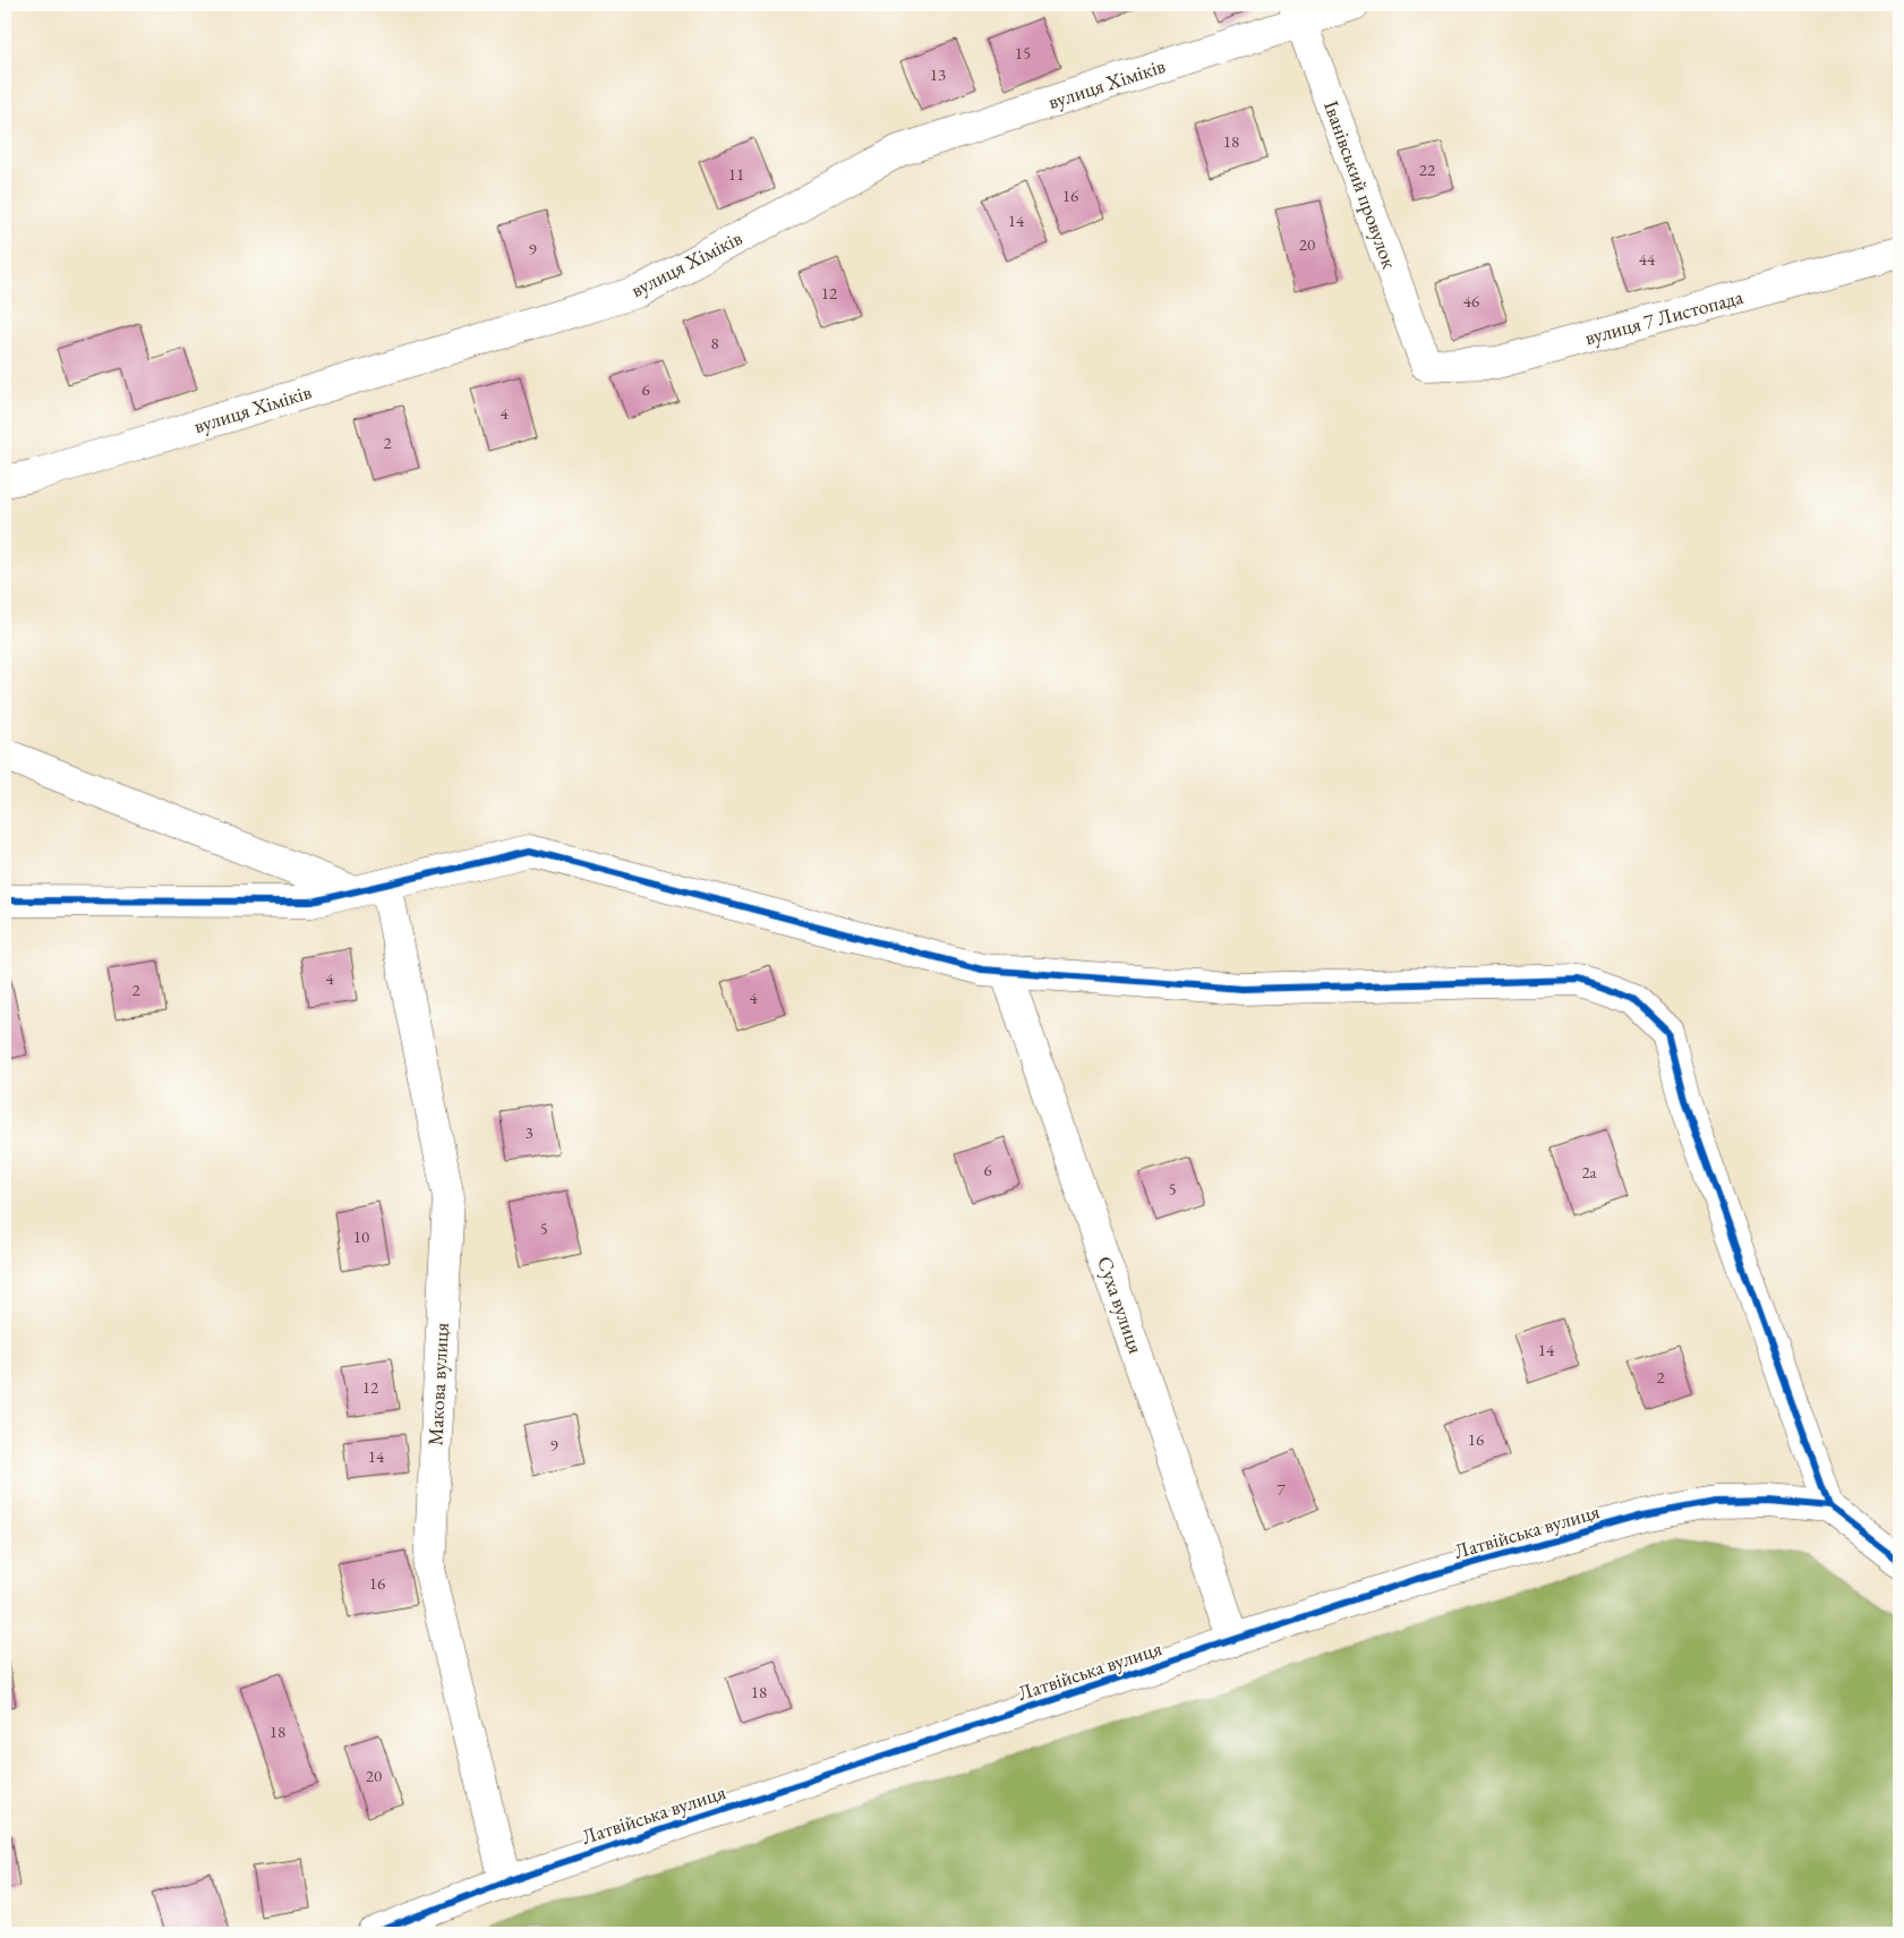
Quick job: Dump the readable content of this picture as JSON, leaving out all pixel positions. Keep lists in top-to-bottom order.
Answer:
{
  "streets": {
    "street": [
      "вулиця Хіміків",
      "Іванівський провулок",
      "вулиця 7 Листопада",
      "Суха вулиця",
      "Макова вулиця",
      "Латвійська вулиця"
    ]
  },
  "crossings": [
    ["вулиця Хіміків", "Іванівський провулок"],
    ["Іванівський провулок", "вулиця 7 Листопада"],
    ["Суха вулиця", "Латвійська вулиця"],
    ["Макова вулиця", "Латвійська вулиця"]
  ],
  "house_numbers": [
    "15",
    "13",
    "18",
    "22",
    "11",
    "16",
    "14",
    "20",
    "9",
    "44",
    "12",
    "46",
    "8",
    "6",
    "4",
    "2",
    "4",
    "2",
    "4",
    "3",
    "6",
    "2а",
    "5",
    "5",
    "10",
    "14",
    "2",
    "12",
    "16",
    "9",
    "14",
    "7",
    "16",
    "18",
    "18",
    "20"
  ]
}
